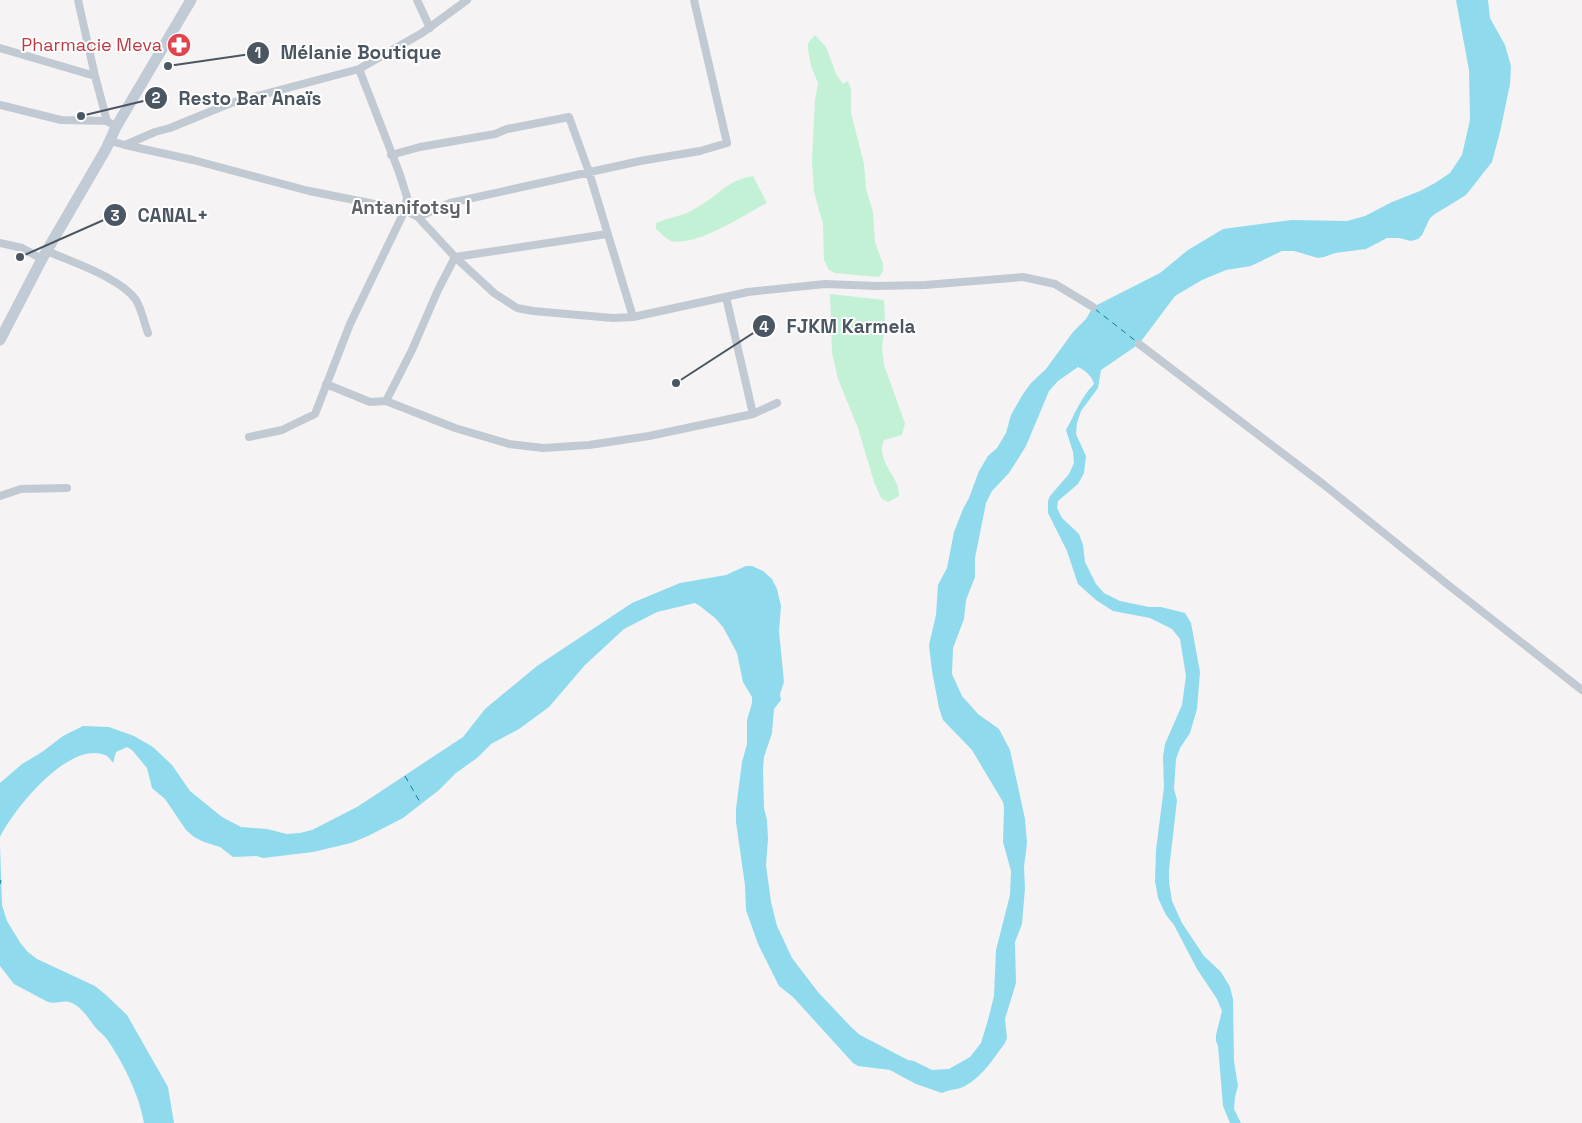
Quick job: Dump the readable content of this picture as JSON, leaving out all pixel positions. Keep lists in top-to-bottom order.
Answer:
{
  "districts": ["Antanifotsy I"],
  "places": {
    "pharmacy": ["Pharmacie Meva"],
    "other": [
      "Mélanie Boutique",
      "Resto Bar Anaïs",
      "CANAL+",
      "FJKM Karmela"
    ]
  }
}
